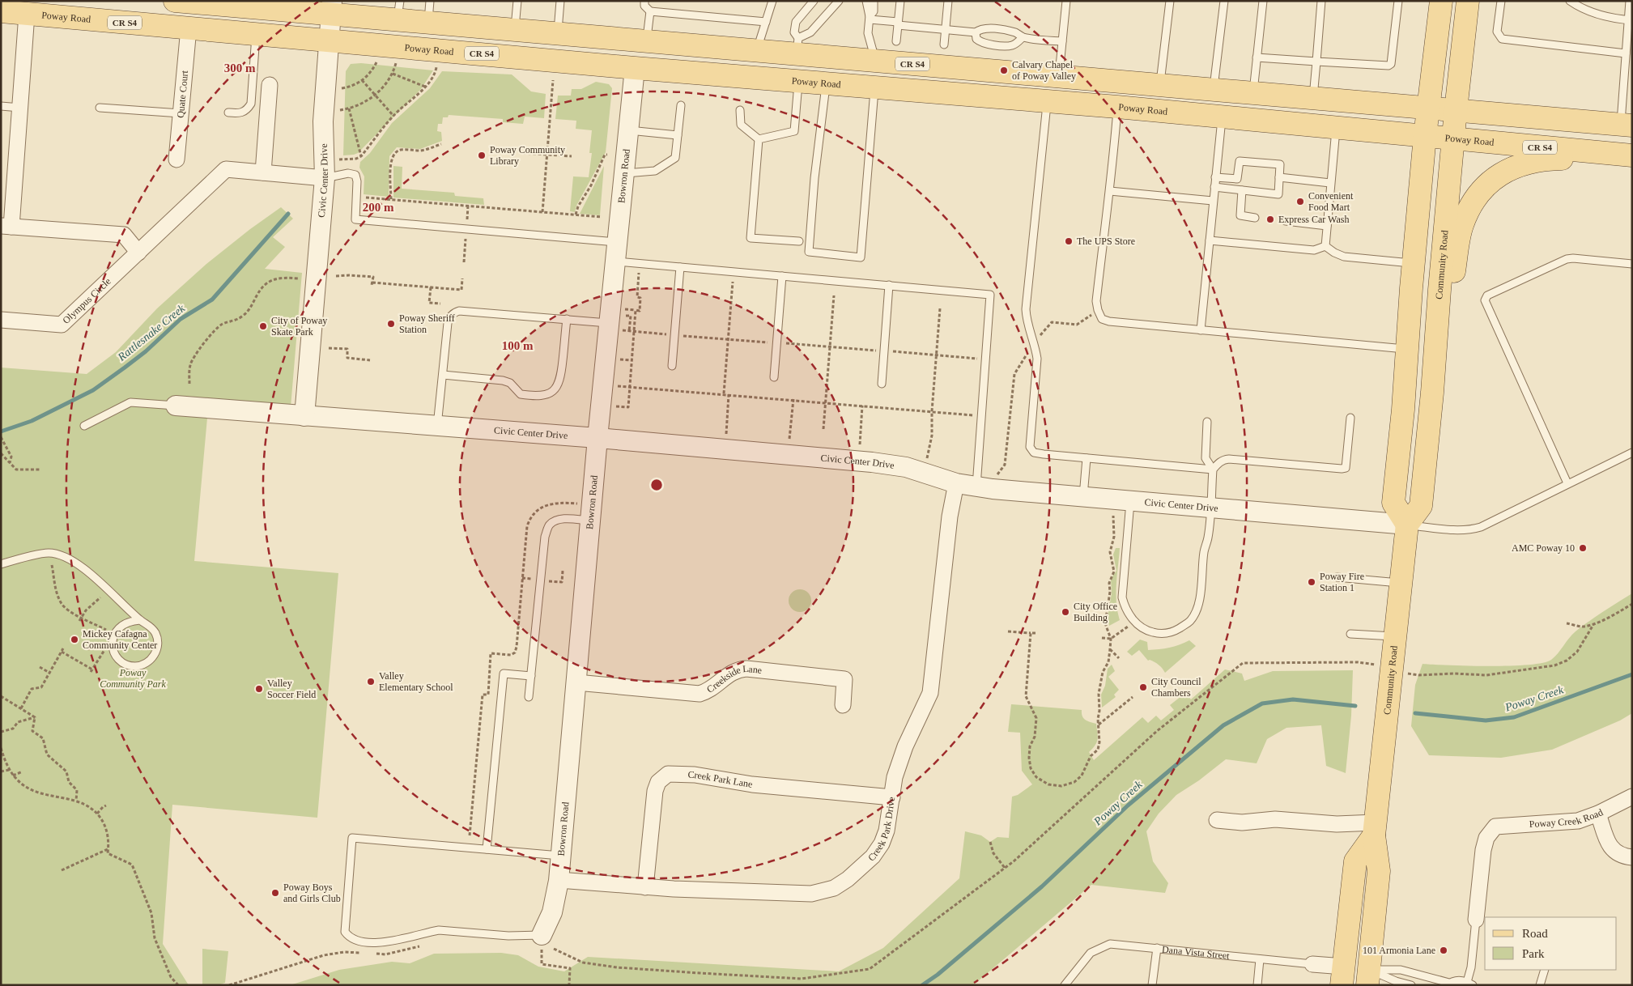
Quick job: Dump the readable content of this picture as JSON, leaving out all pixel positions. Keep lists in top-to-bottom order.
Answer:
{
  "streets": {
    "main road": ["Poway Road", "CR S4", "Community Road"],
    "street": [
      "Quate Court",
      "Bowron Road",
      "Civic Center Drive",
      "Olympus Circle",
      "Creekside Lane",
      "Creek Park Lane",
      "Poway Creek Road",
      "Creek Park Drive",
      "Dana Vista Street"
    ]
  },
  "crossings": [
    ["Poway Road", "Quate Court"],
    ["Poway Road", "Bowron Road"],
    ["Poway Road", "Civic Center Drive"],
    ["Poway Road", "Community Road"],
    ["CR S4", "Civic Center Drive"],
    ["CR S4", "Community Road"],
    ["Bowron Road", "Civic Center Drive"],
    ["Bowron Road", "Creekside Lane"],
    ["Bowron Road", "Creek Park Drive"],
    ["Civic Center Drive", "Community Road"],
    ["Civic Center Drive", "Olympus Circle"],
    ["Civic Center Drive", "Creek Park Drive"],
    ["Community Road", "Dana Vista Street"],
    ["Creek Park Lane", "Creek Park Drive"]
  ],
  "water": ["Rattlesnake Creek", "Poway Creek"],
  "parks": ["Poway Community Park"],
  "places": [
    "Calvary Chapel of Poway Valley",
    "Poway Community Library",
    "Convenient Food Mart",
    "Express Car Wash",
    "The UPS Store",
    "Poway Sheriff Station",
    "City of Poway Skate Park",
    "AMC Poway 10",
    "Poway Fire Station 1",
    "City Office Building",
    "Mickey Cafagna Community Center",
    "Valley Elementary School",
    "City Council Chambers",
    "Valley Soccer Field",
    "Poway Boys and Girls Club",
    "101 Armonia Lane"
  ],
  "legend": ["Road", "Park"],
  "rings": ["300 m", "200 m", "100 m"]
}
